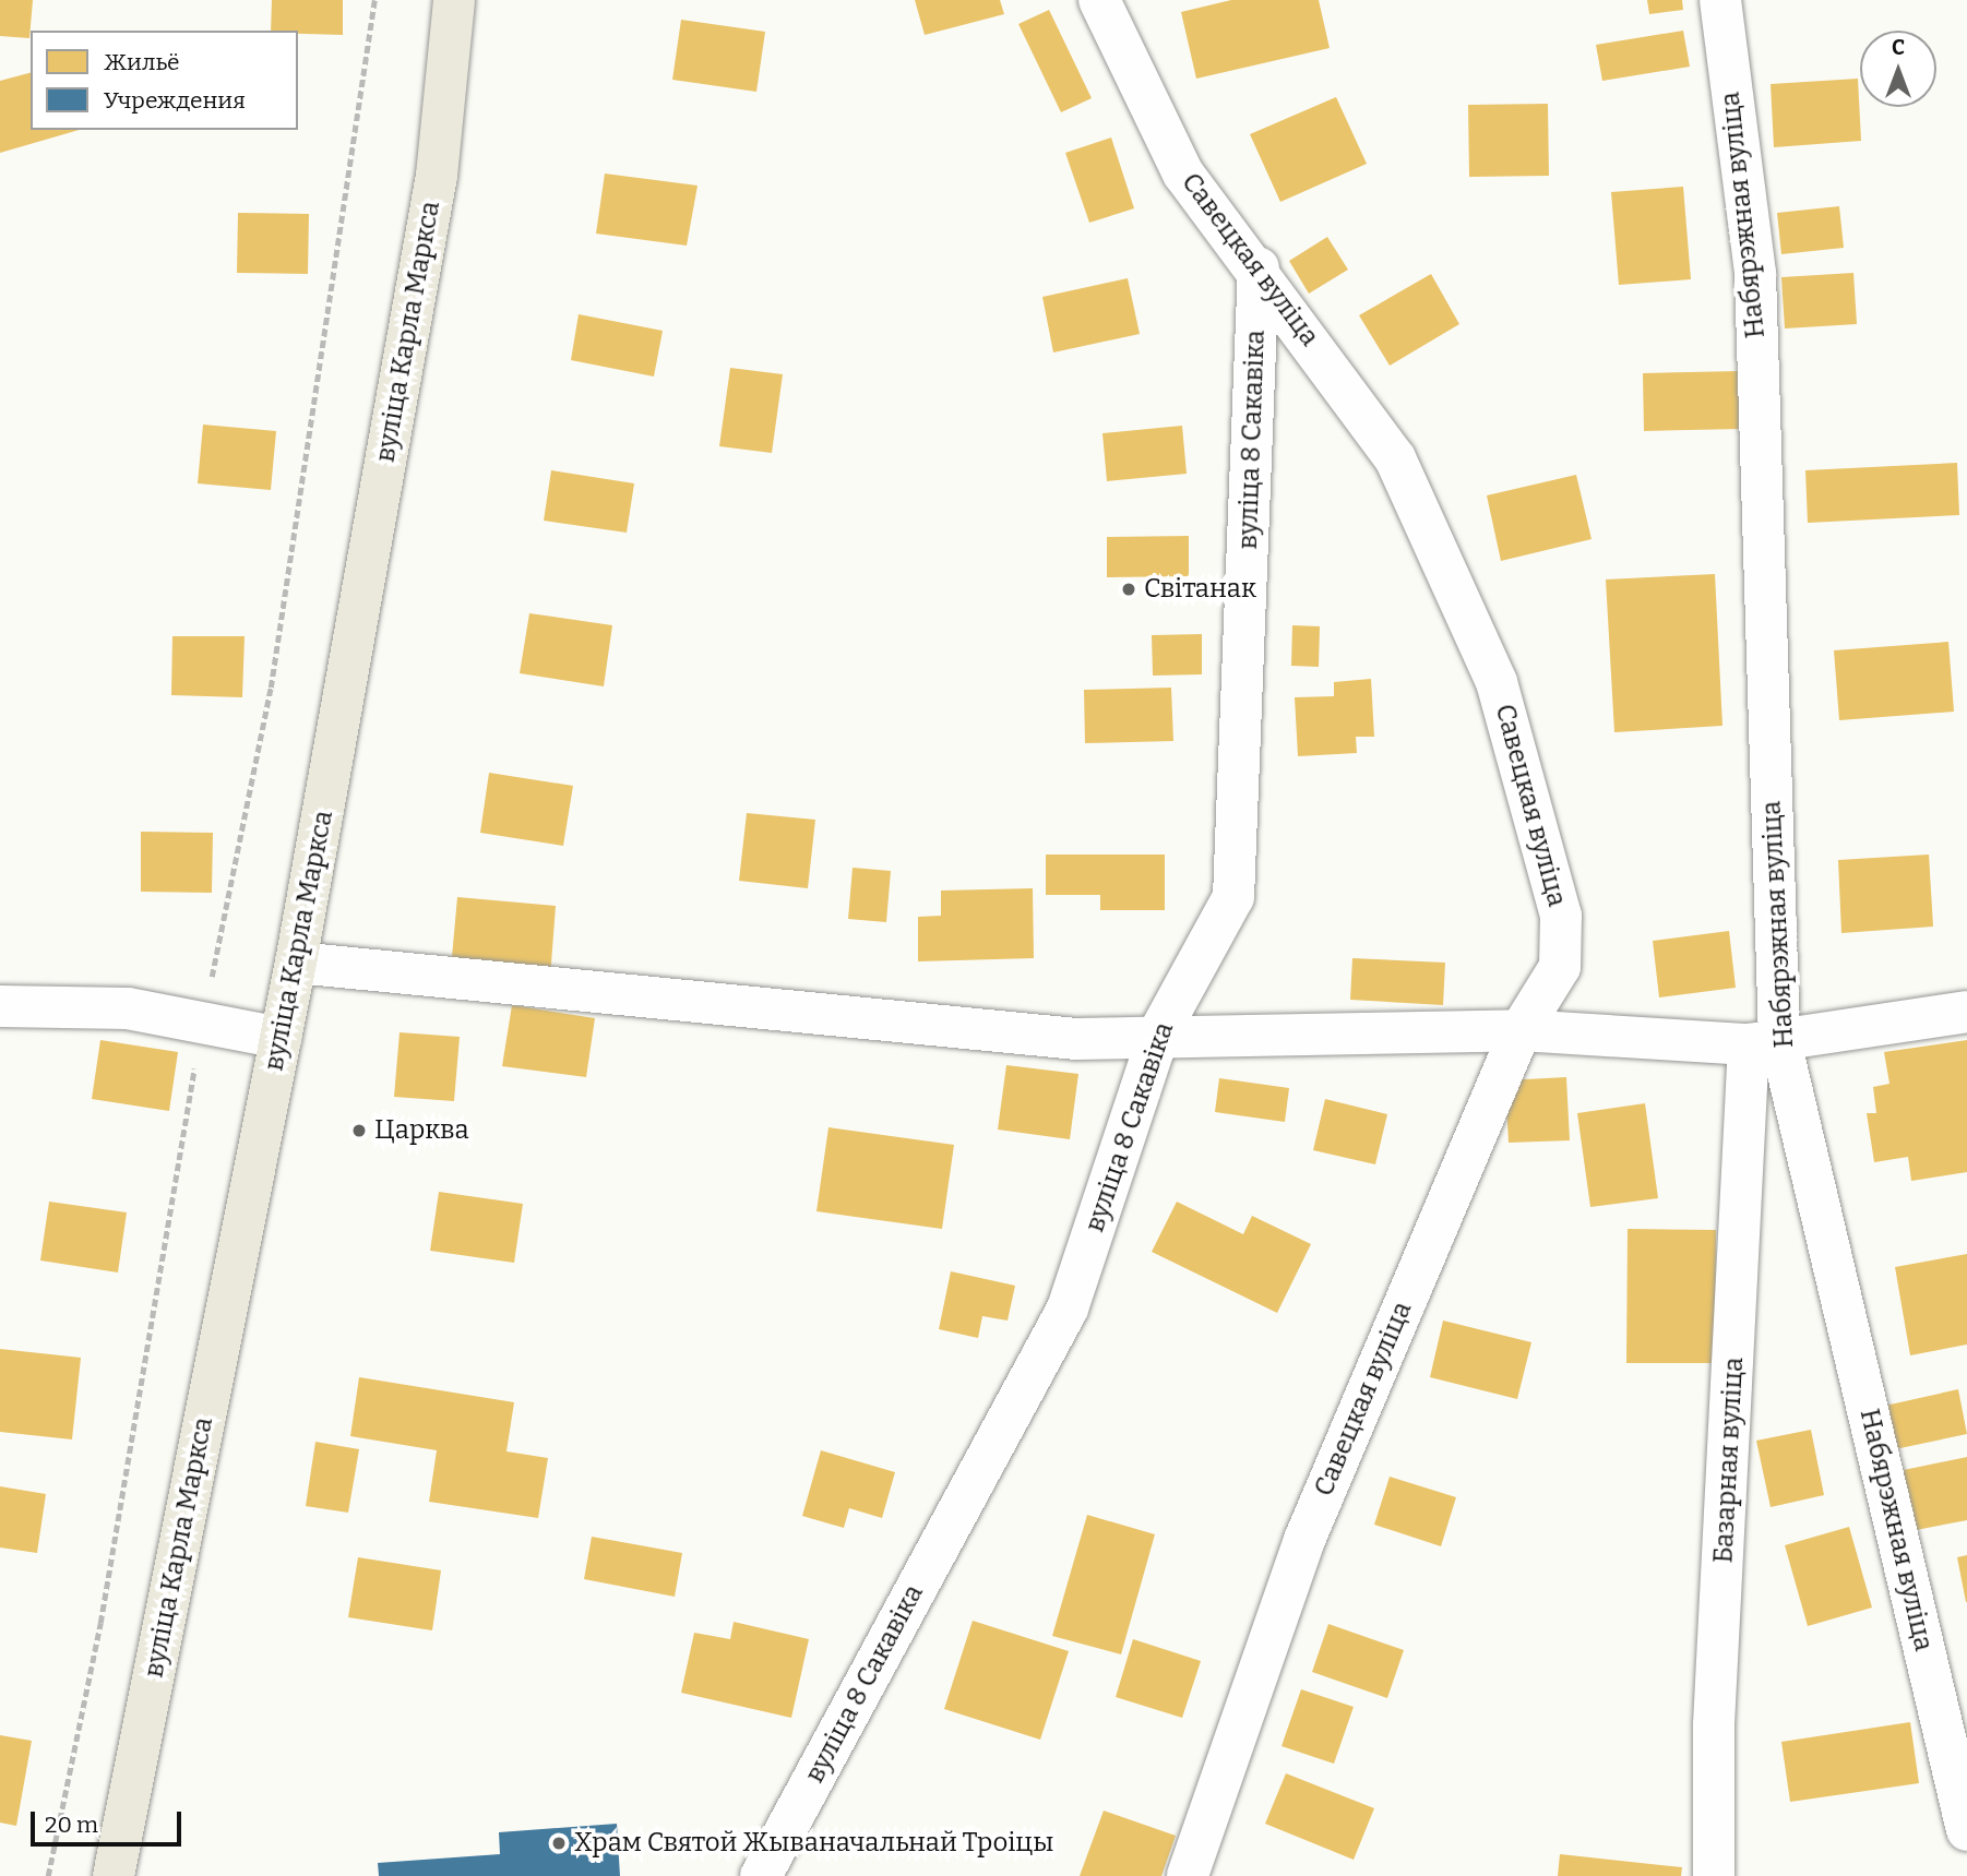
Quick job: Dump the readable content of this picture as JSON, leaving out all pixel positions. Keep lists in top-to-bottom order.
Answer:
{
  "streets": {
    "main road": ["вуліца Карла Маркса"],
    "street": [
      "Набярэжная вуліца",
      "Савецкая вуліца",
      "вуліца 8 Сакавіка",
      "Базарная вуліца"
    ]
  },
  "crossings": [
    ["Набярэжная вуліца", "Базарная вуліца"],
    ["Савецкая вуліца", "вуліца 8 Сакавіка"]
  ],
  "places": ["Світанак", "Царква", "Храм Святой Жываначальнай Троіцы"],
  "legend": ["Жильё", "Учреждения"],
  "scale_bar": "20 m",
  "north": "top"
}
